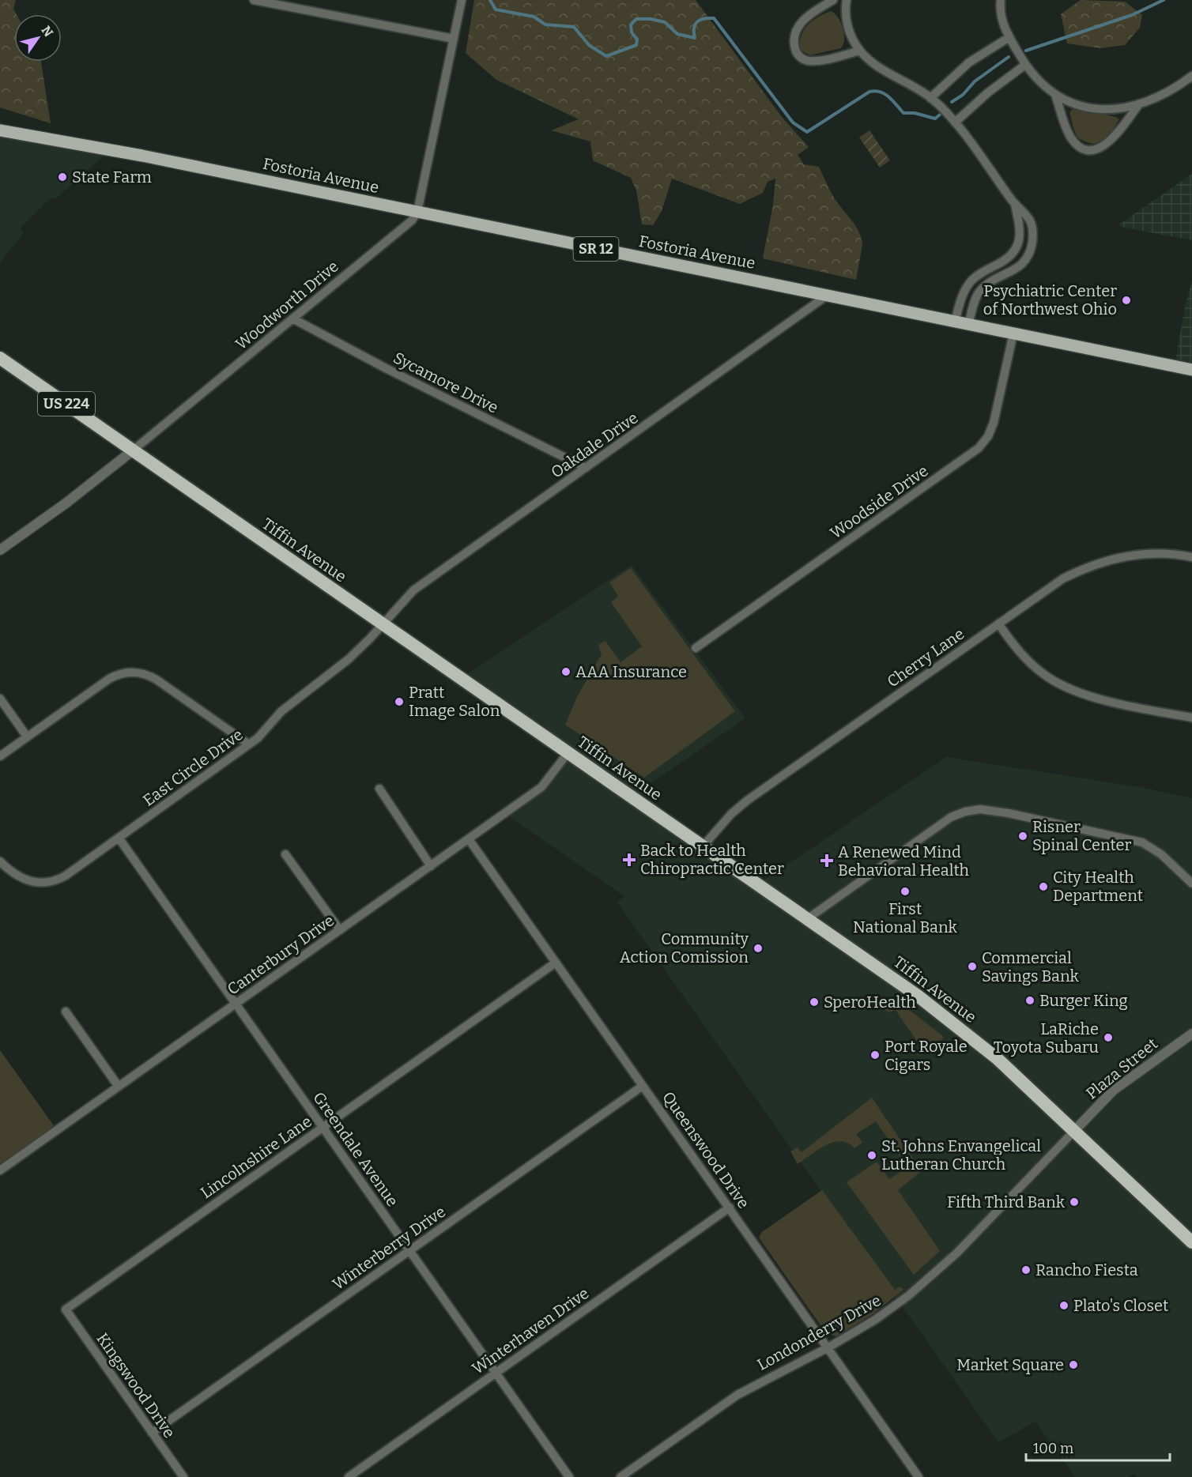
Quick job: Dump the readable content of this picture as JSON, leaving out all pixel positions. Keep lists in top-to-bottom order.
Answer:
{
  "streets": {
    "highway": ["US 224", "Tiffin Avenue"],
    "main road": ["Fostoria Avenue", "SR 12"],
    "street": [
      "Woodworth Drive",
      "Sycamore Drive",
      "Oakdale Drive",
      "Woodside Drive",
      "Cherry Lane",
      "East Circle Drive",
      "Canterbury Drive",
      "Plaza Street",
      "Greendale Avenue",
      "Queenswood Drive",
      "Lincolnshire Lane",
      "Winterberry Drive",
      "Winterhaven Drive",
      "Londonderry Drive",
      "Kingswood Drive"
    ]
  },
  "crossings": [
    ["Fostoria Avenue", "Woodworth Drive"],
    ["Fostoria Avenue", "Oakdale Drive"],
    ["Fostoria Avenue", "Woodside Drive"],
    ["Woodworth Drive", "Sycamore Drive"],
    ["Woodworth Drive", "Tiffin Avenue"],
    ["Sycamore Drive", "Oakdale Drive"],
    ["Oakdale Drive", "Tiffin Avenue"],
    ["Oakdale Drive", "East Circle Drive"],
    ["Tiffin Avenue", "Cherry Lane"],
    ["Tiffin Avenue", "East Circle Drive"],
    ["Tiffin Avenue", "Canterbury Drive"],
    ["Tiffin Avenue", "Plaza Street"],
    ["Tiffin Avenue", "Londonderry Drive"],
    ["East Circle Drive", "Greendale Avenue"],
    ["Canterbury Drive", "Greendale Avenue"],
    ["Canterbury Drive", "Queenswood Drive"],
    ["Plaza Street", "Londonderry Drive"],
    ["Greendale Avenue", "Lincolnshire Lane"],
    ["Greendale Avenue", "Winterberry Drive"],
    ["Greendale Avenue", "Winterhaven Drive"],
    ["Queenswood Drive", "Lincolnshire Lane"],
    ["Queenswood Drive", "Winterberry Drive"],
    ["Queenswood Drive", "Winterhaven Drive"],
    ["Queenswood Drive", "Londonderry Drive"],
    ["Lincolnshire Lane", "Kingswood Drive"],
    ["Winterberry Drive", "Kingswood Drive"]
  ],
  "places": {
    "other": [
      "State Farm",
      "Psychiatric Center of Northwest Ohio",
      "AAA Insurance",
      "Pratt Image Salon",
      "Risner Spinal Center",
      "City Health Department",
      "First National Bank",
      "Community Action Comission",
      "Commercial Savings Bank",
      "Burger King",
      "SperoHealth",
      "LaRiche Toyota Subaru",
      "Port Royale Cigars",
      "St. Johns Envangelical Lutheran Church",
      "Fifth Third Bank",
      "Rancho Fiesta",
      "Plato's Closet",
      "Market Square"
    ],
    "health": ["Back to Health Chiropractic Center", "A Renewed Mind Behavioral Health"]
  },
  "scale_bar": "100 m",
  "north": "top right"
}
